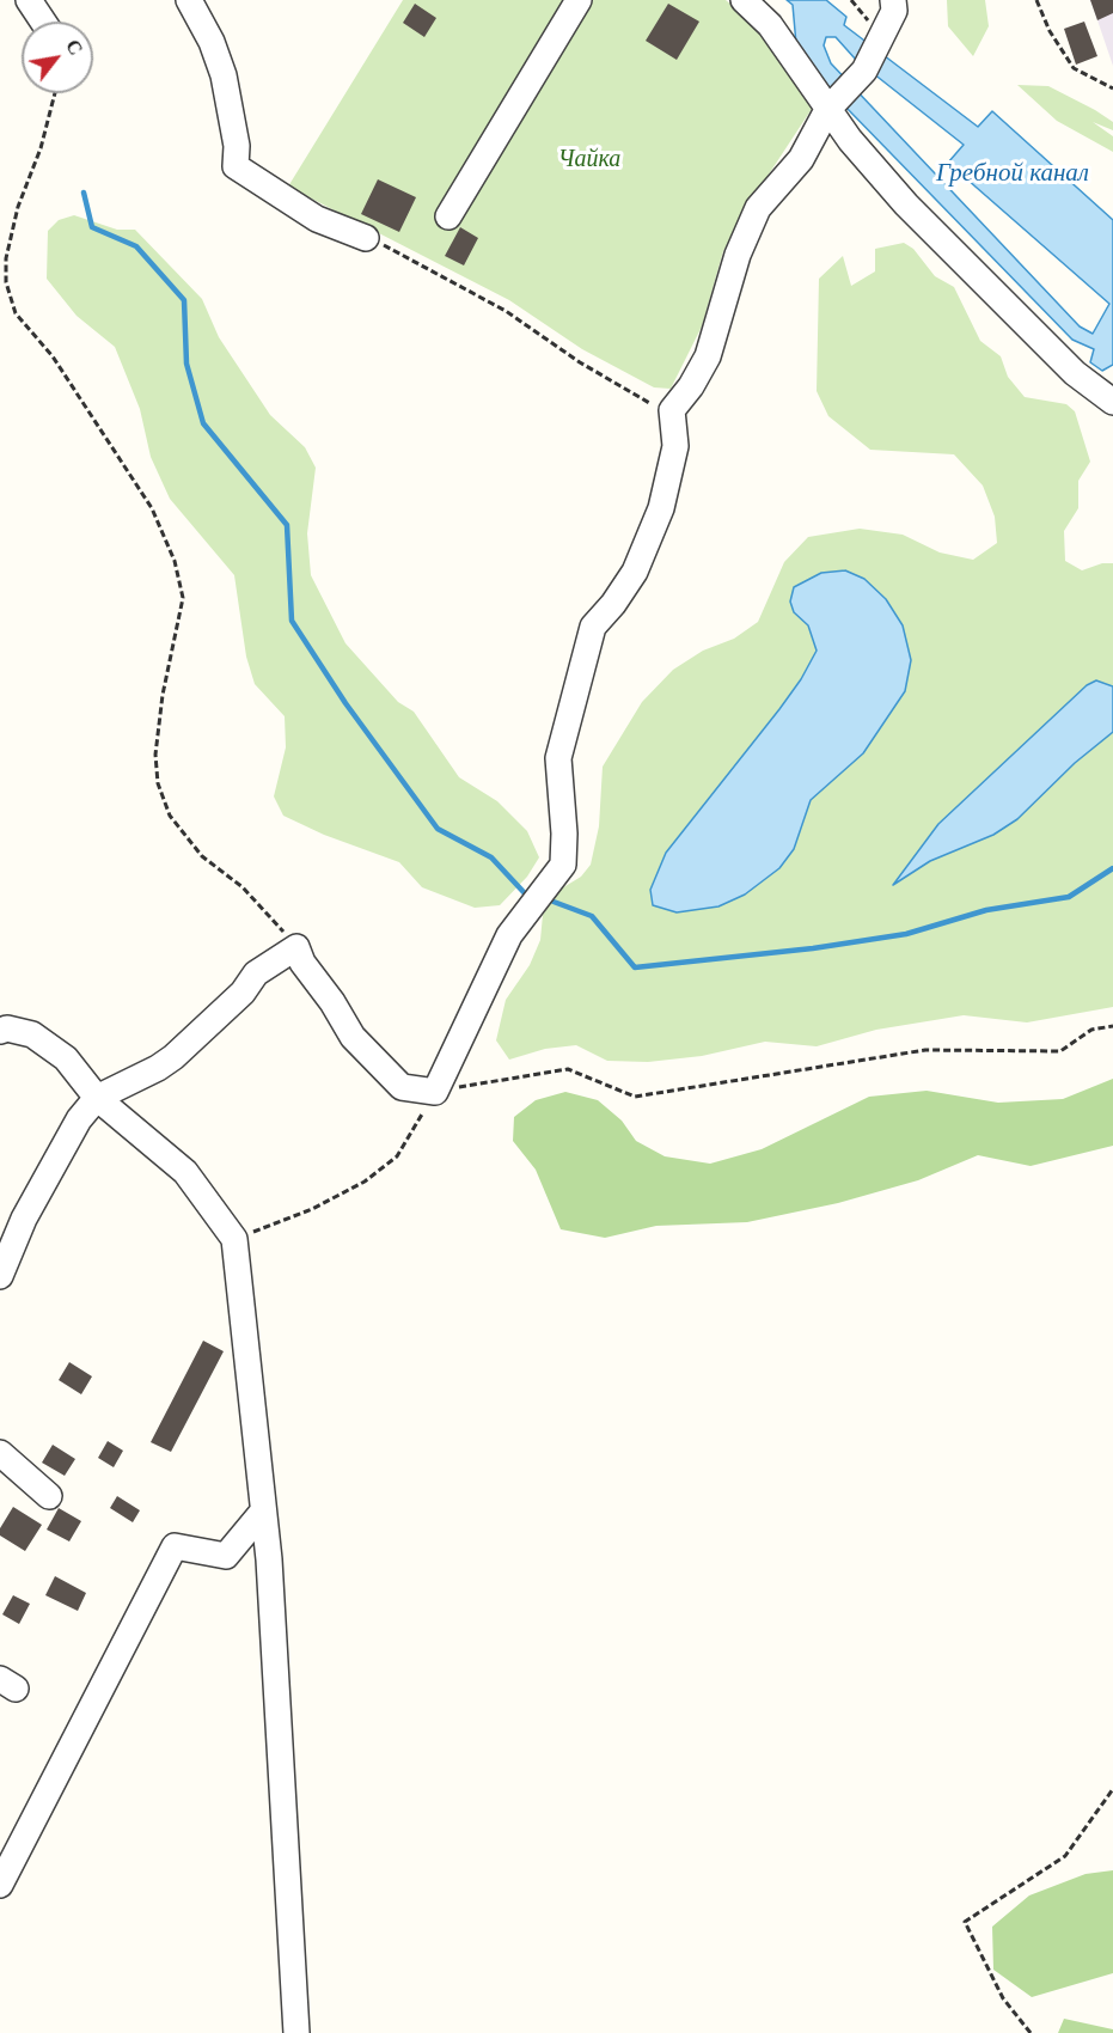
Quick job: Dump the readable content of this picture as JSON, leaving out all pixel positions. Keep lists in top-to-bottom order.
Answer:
{
  "water": ["Гребной канал"],
  "parks": ["Чайка"],
  "north": "top right"
}
